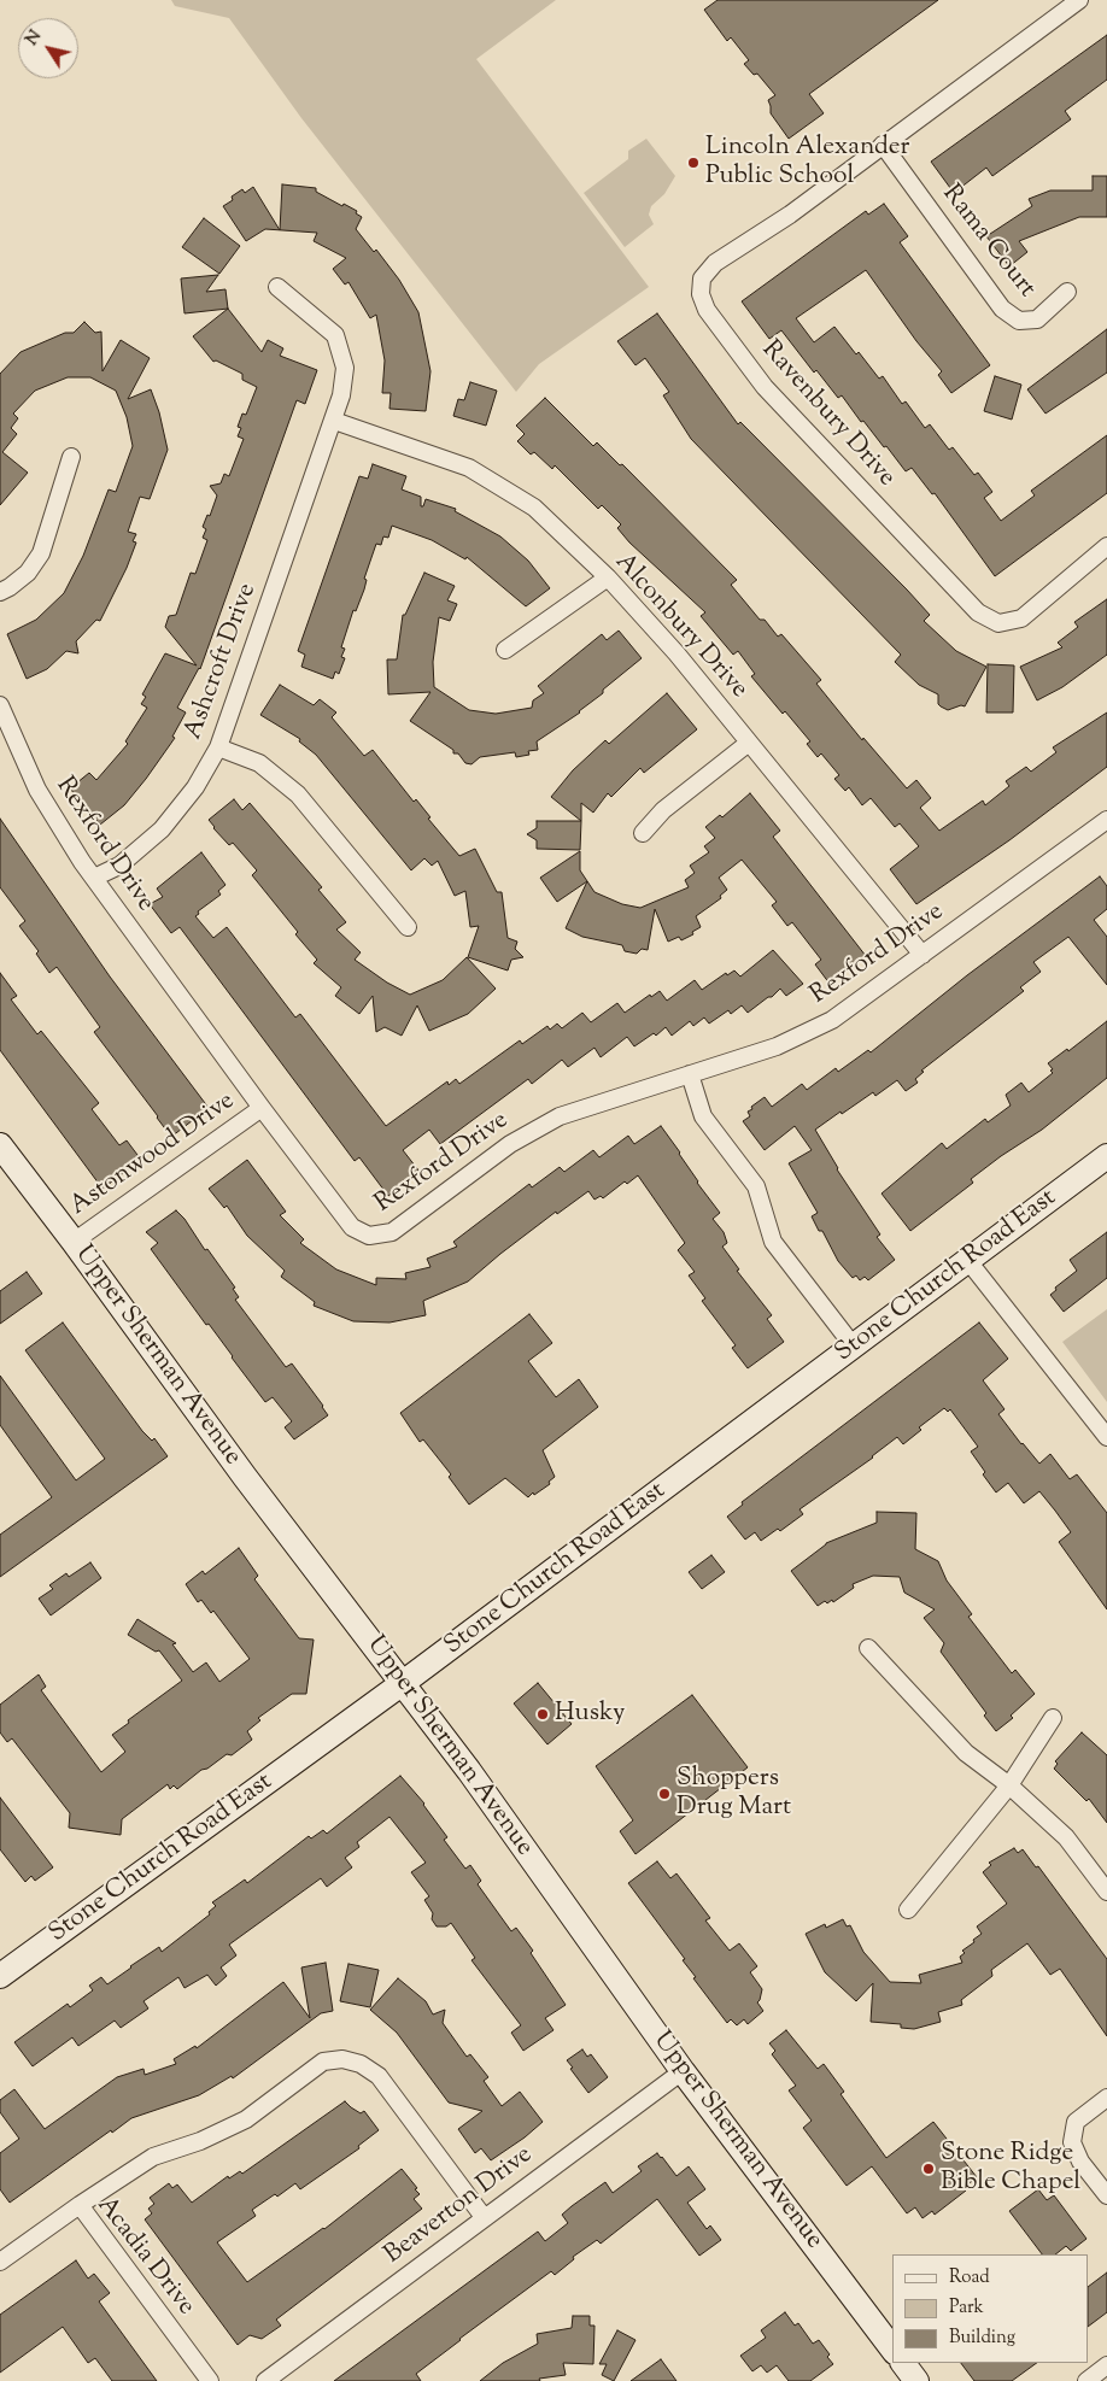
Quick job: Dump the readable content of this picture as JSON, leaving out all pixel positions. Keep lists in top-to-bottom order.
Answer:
{
  "streets": {
    "main road": ["Stone Church Road East", "Upper Sherman Avenue"],
    "street": [
      "Rama Court",
      "Ravenbury Drive",
      "Alconbury Drive",
      "Ashcroft Drive",
      "Rexford Drive",
      "Astonwood Drive",
      "Beaverton Drive",
      "Acadia Drive"
    ]
  },
  "crossings": [
    ["Rama Court", "Ravenbury Drive"],
    ["Alconbury Drive", "Ashcroft Drive"],
    ["Alconbury Drive", "Rexford Drive"],
    ["Ashcroft Drive", "Rexford Drive"],
    ["Rexford Drive", "Astonwood Drive"],
    ["Astonwood Drive", "Upper Sherman Avenue"],
    ["Stone Church Road East", "Upper Sherman Avenue"],
    ["Upper Sherman Avenue", "Beaverton Drive"]
  ],
  "places": [
    "Lincoln Alexander Public School",
    "Husky",
    "Shoppers Drug Mart",
    "Stone Ridge Bible Chapel"
  ],
  "legend": ["Road", "Park", "Building"],
  "north": "top left"
}
